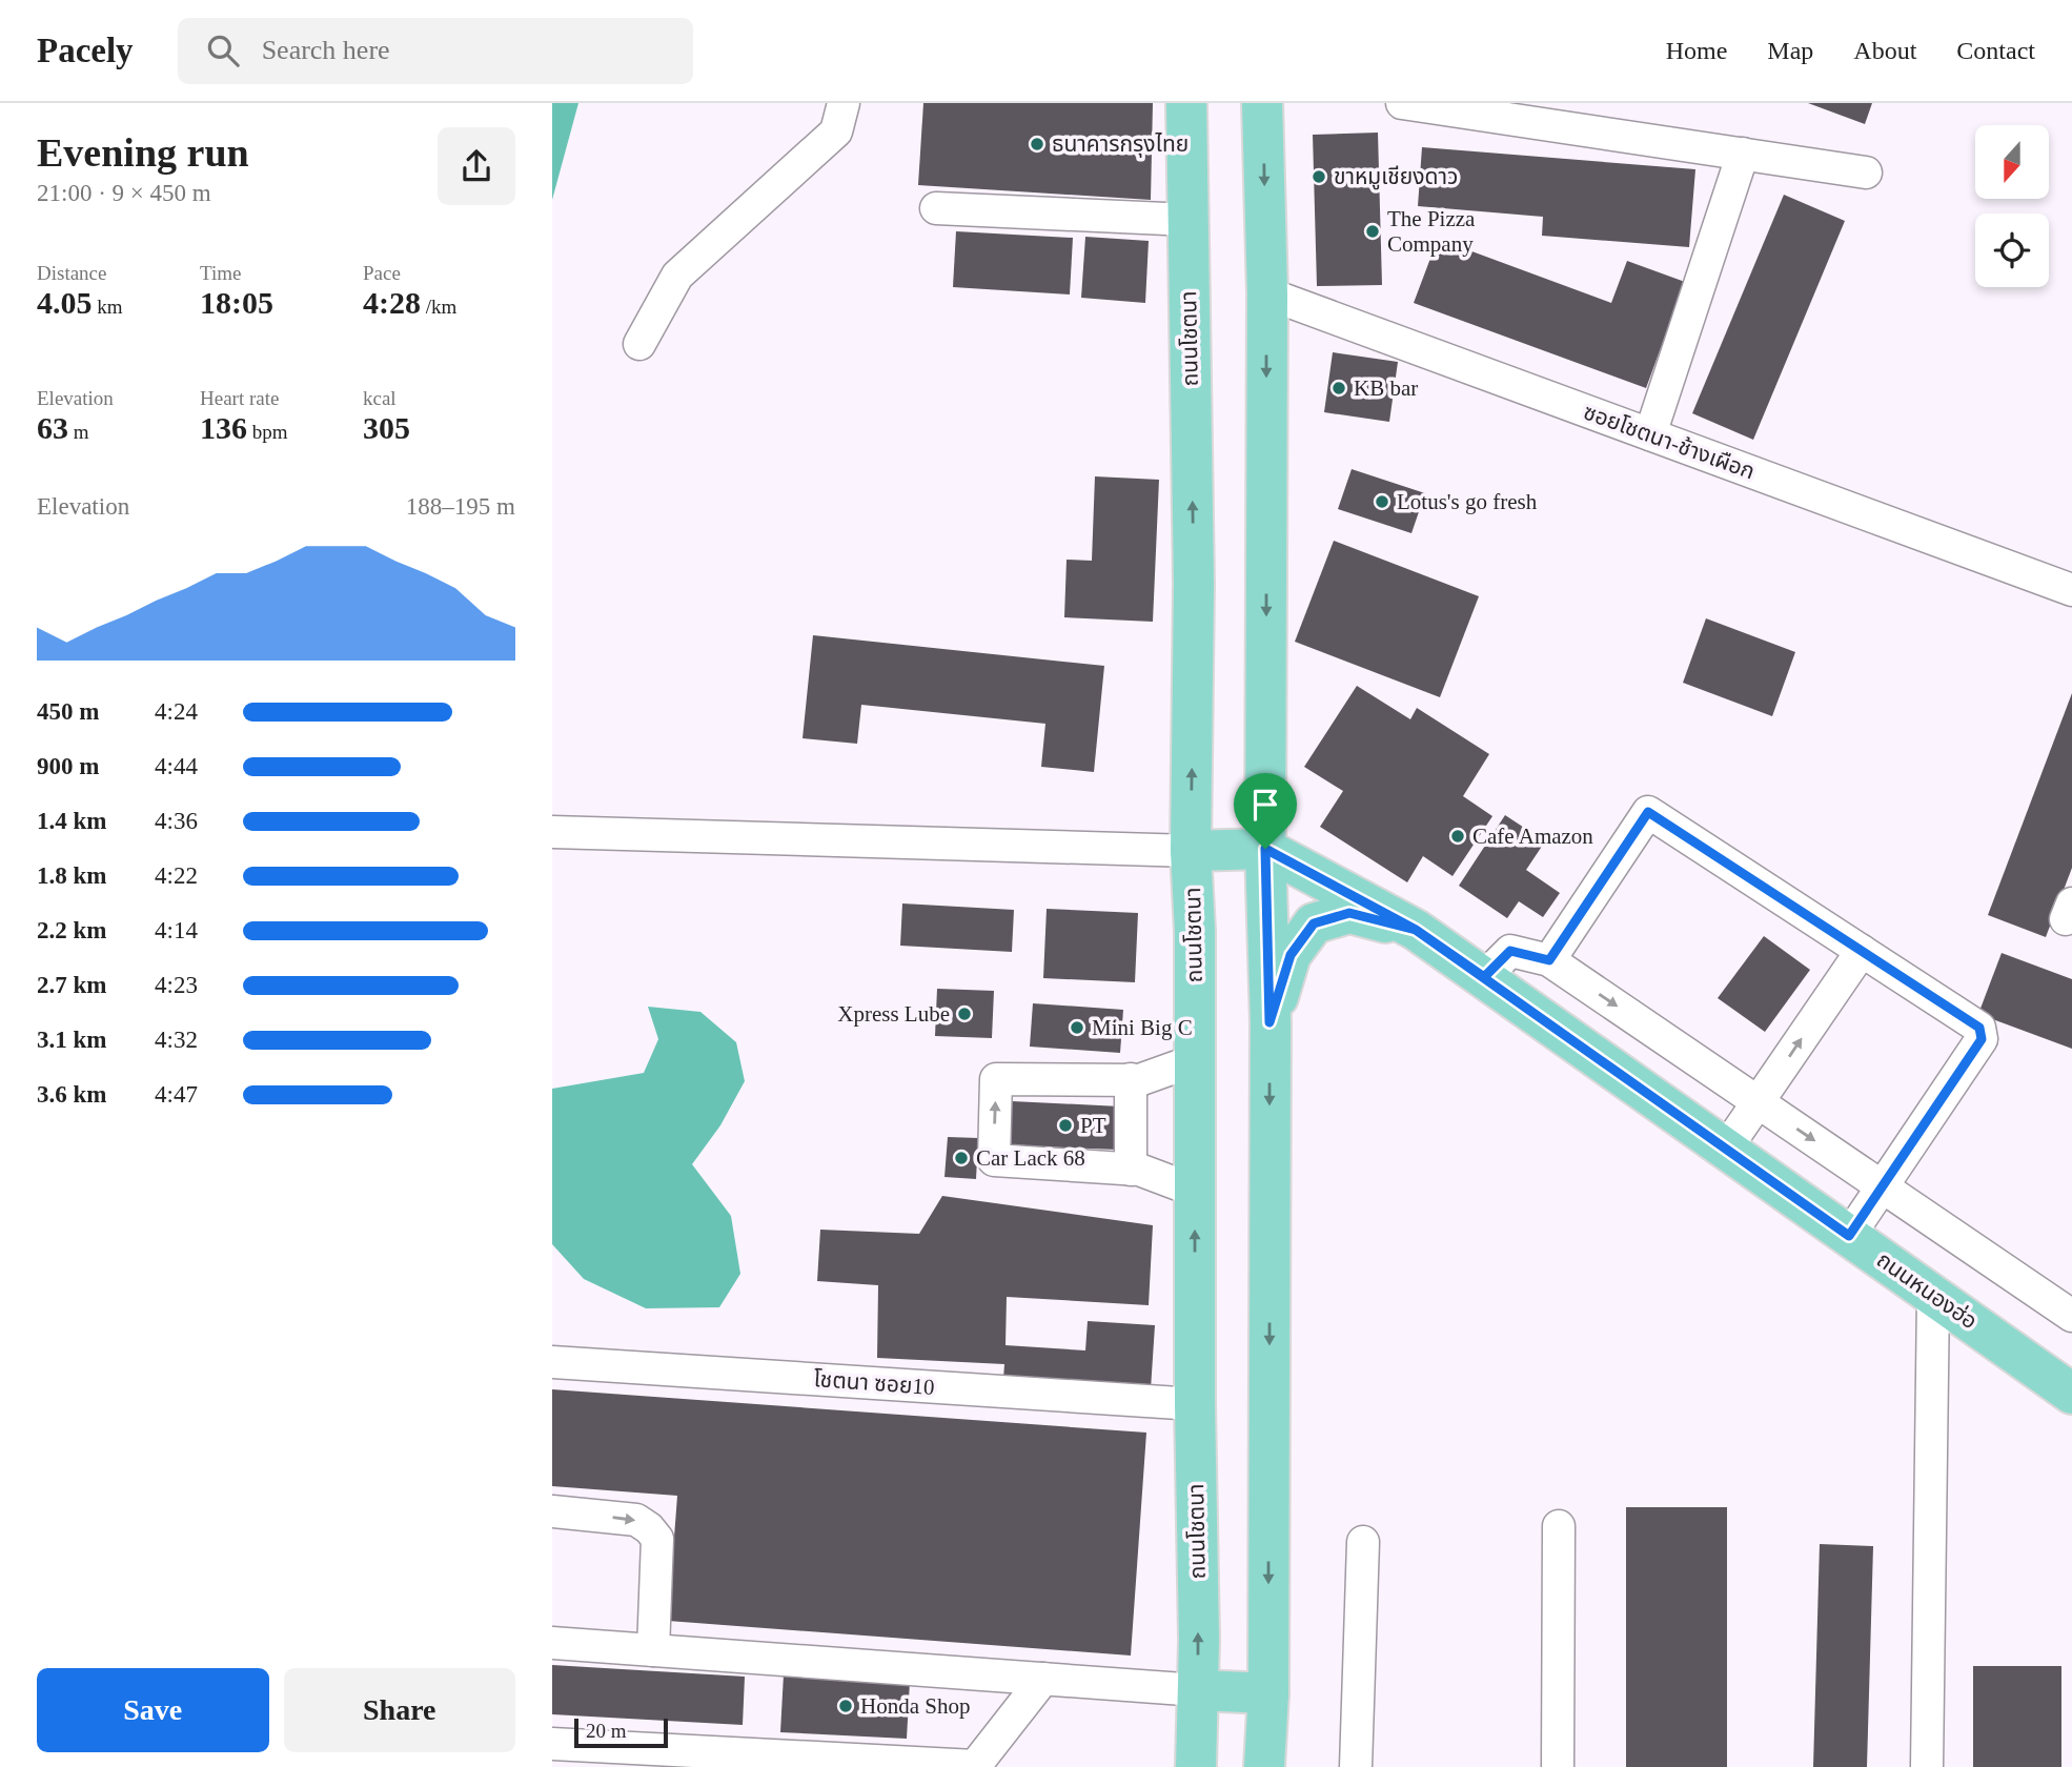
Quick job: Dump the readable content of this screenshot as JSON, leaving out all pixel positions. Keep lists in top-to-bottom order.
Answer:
{
  "streets": {
    "main road": ["ถนนโชตนา", "ถนนหนองฮ่อ"],
    "street": ["ซอยโชตนา-ช้างเผือก", "โชตนา ซอย10"]
  },
  "crossings": [
    ["ถนนโชตนา", "โชตนา ซอย10"]
  ],
  "places": [
    "ธนาคารกรุงไทย",
    "ขาหมูเชียงดาว",
    "The Pizza Company",
    "KB bar",
    "Lotus's go fresh",
    "Cafe Amazon",
    "Xpress Lube",
    "Mini Big C",
    "PT",
    "Car Lack 68",
    "Honda Shop"
  ],
  "scale_bar": "20 m",
  "north": "bottom",
  "page": {
    "header": "Pacely",
    "search": "Search here",
    "nav": [
      "Home",
      "Map",
      "About",
      "Contact"
    ],
    "heading": ["Evening run", "21:00 · 9 × 450 m"],
    "stats": [
      ["Distance", "4.05 km"],
      ["Time", "18:05"],
      ["Pace", "4:28 /km"],
      ["Elevation", "63 m"],
      ["Heart rate", "136 bpm"],
      ["kcal", "305"]
    ],
    "chart": ["Elevation", "188–195 m"],
    "list": [
      {
        "name": "450 m",
        "note": "4:24"
      },
      {
        "name": "900 m",
        "note": "4:44"
      },
      {
        "name": "1.4 km",
        "note": "4:36"
      },
      {
        "name": "1.8 km",
        "note": "4:22"
      },
      {
        "name": "2.2 km",
        "note": "4:14"
      },
      {
        "name": "2.7 km",
        "note": "4:23"
      },
      {
        "name": "3.1 km",
        "note": "4:32"
      },
      {
        "name": "3.6 km",
        "note": "4:47"
      }
    ],
    "buttons": ["Save", "Share"],
    "scale": "20 m"
  }
}
